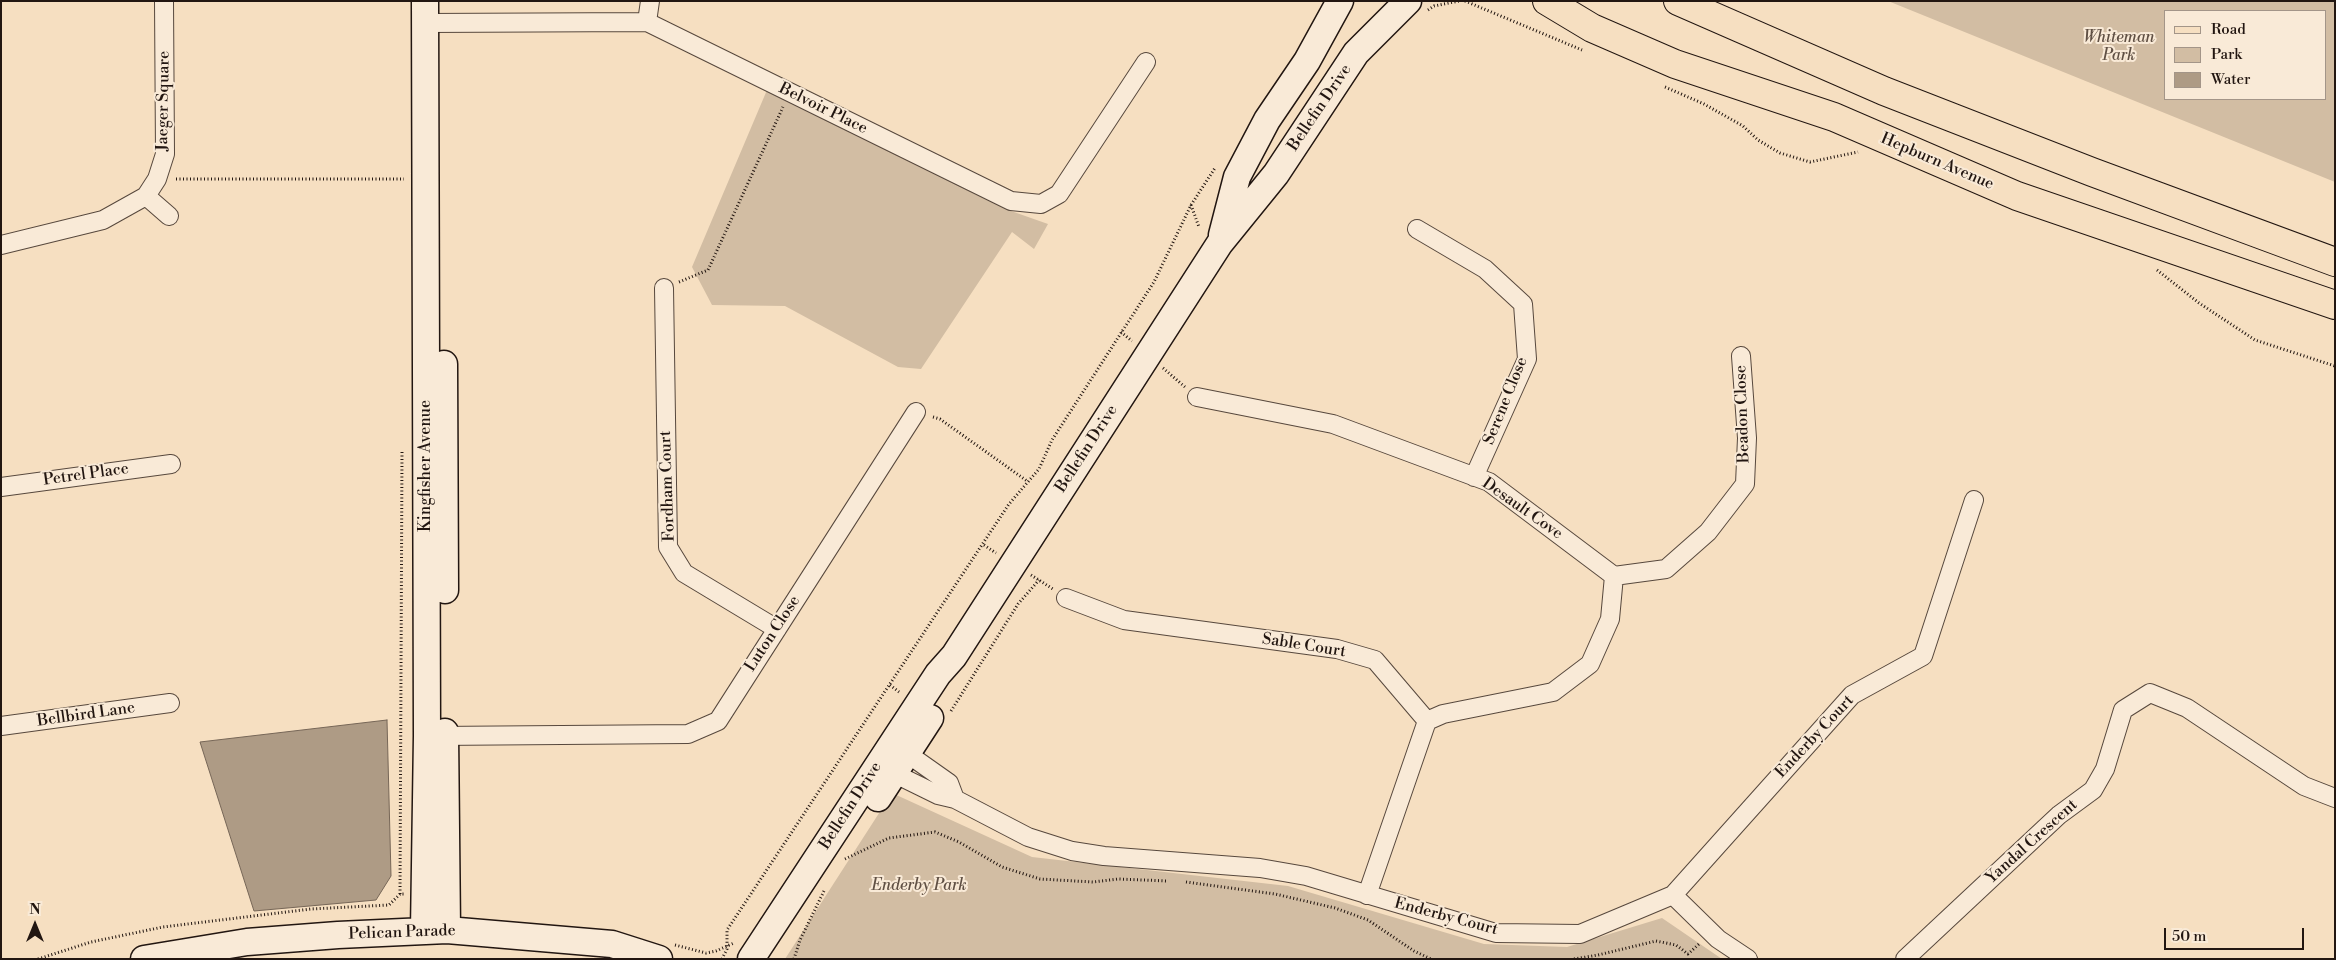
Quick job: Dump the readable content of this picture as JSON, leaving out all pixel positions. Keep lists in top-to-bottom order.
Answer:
{
  "streets": {
    "main road": ["Hepburn Avenue"],
    "street": [
      "Jaeger Square",
      "Bellefin Drive",
      "Belvoir Place",
      "Serene Close",
      "Beadon Close",
      "Kingfisher Avenue",
      "Petrel Place",
      "Fordham Court",
      "Desault Cove",
      "Luton Close",
      "Sable Court",
      "Bellbird Lane",
      "Enderby Court",
      "Yandal Crescent",
      "Pelican Parade"
    ]
  },
  "crossings": [
    ["Bellefin Drive", "Enderby Court"],
    ["Belvoir Place", "Kingfisher Avenue"],
    ["Serene Close", "Desault Cove"],
    ["Beadon Close", "Desault Cove"],
    ["Kingfisher Avenue", "Luton Close"],
    ["Kingfisher Avenue", "Pelican Parade"],
    ["Fordham Court", "Luton Close"]
  ],
  "parks": ["Whiteman Park", "Enderby Park"],
  "legend": ["Road", "Park", "Water"],
  "scale_bar": "50 m",
  "north": "top"
}
